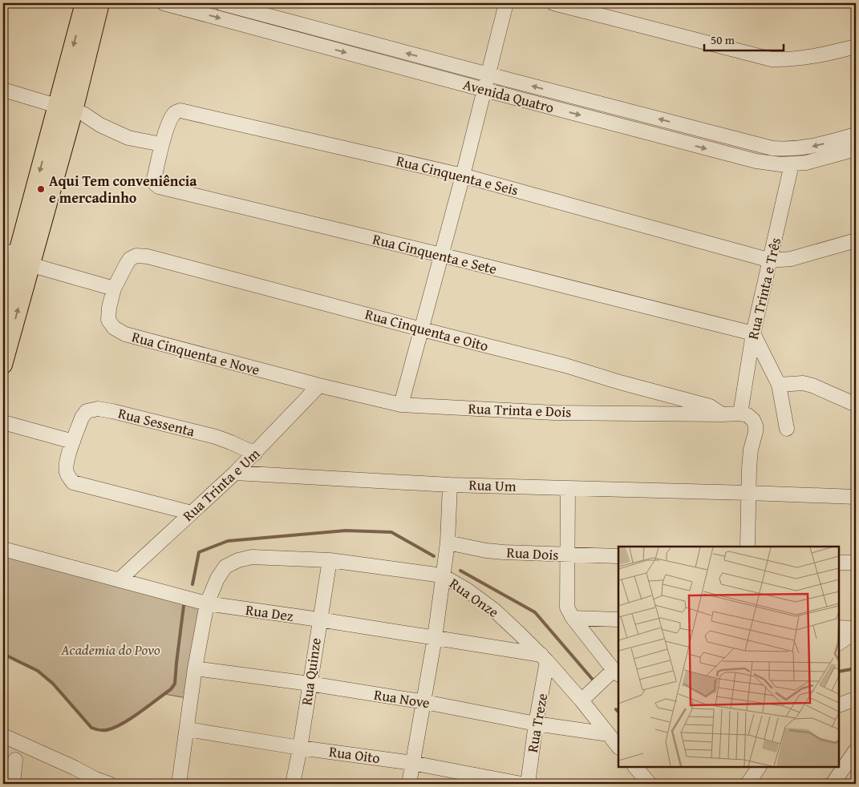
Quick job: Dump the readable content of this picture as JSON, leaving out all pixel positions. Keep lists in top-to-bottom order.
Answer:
{
  "streets": {
    "street": [
      "Avenida Quatro",
      "Rua Cinquenta e Seis",
      "Rua Cinquenta e Sete",
      "Rua Trinta e Três",
      "Rua Cinquenta e Oito",
      "Rua Cinquenta e Nove",
      "Rua Trinta e Dois",
      "Rua Sessenta",
      "Rua Trinta e Um",
      "Rua Um",
      "Rua Dois",
      "Rua Onze",
      "Rua Dez",
      "Rua Quinze",
      "Rua Nove",
      "Rua Treze",
      "Rua Oito"
    ]
  },
  "crossings": [
    ["Avenida Quatro", "Rua Trinta e Três"],
    ["Rua Cinquenta e Seis", "Rua Cinquenta e Sete"],
    ["Rua Cinquenta e Seis", "Rua Trinta e Três"],
    ["Rua Cinquenta e Sete", "Rua Trinta e Três"],
    ["Rua Trinta e Três", "Rua Cinquenta e Oito"],
    ["Rua Cinquenta e Oito", "Rua Cinquenta e Nove"],
    ["Rua Cinquenta e Oito", "Rua Trinta e Dois"],
    ["Rua Cinquenta e Oito", "Rua Um"],
    ["Rua Cinquenta e Nove", "Rua Trinta e Dois"],
    ["Rua Cinquenta e Nove", "Rua Trinta e Um"],
    ["Rua Trinta e Dois", "Rua Trinta e Um"],
    ["Rua Sessenta", "Rua Trinta e Um"],
    ["Rua Trinta e Um", "Rua Um"],
    ["Rua Trinta e Um", "Rua Dez"],
    ["Rua Onze", "Rua Dez"],
    ["Rua Onze", "Rua Quinze"],
    ["Rua Onze", "Rua Nove"],
    ["Rua Onze", "Rua Treze"],
    ["Rua Dez", "Rua Quinze"],
    ["Rua Dez", "Rua Treze"],
    ["Rua Quinze", "Rua Nove"],
    ["Rua Quinze", "Rua Oito"],
    ["Rua Nove", "Rua Treze"]
  ],
  "parks": ["Academia do Povo"],
  "places": ["Aqui Tem conveniência e mercadinho"],
  "scale_bar": "50 m"
}
